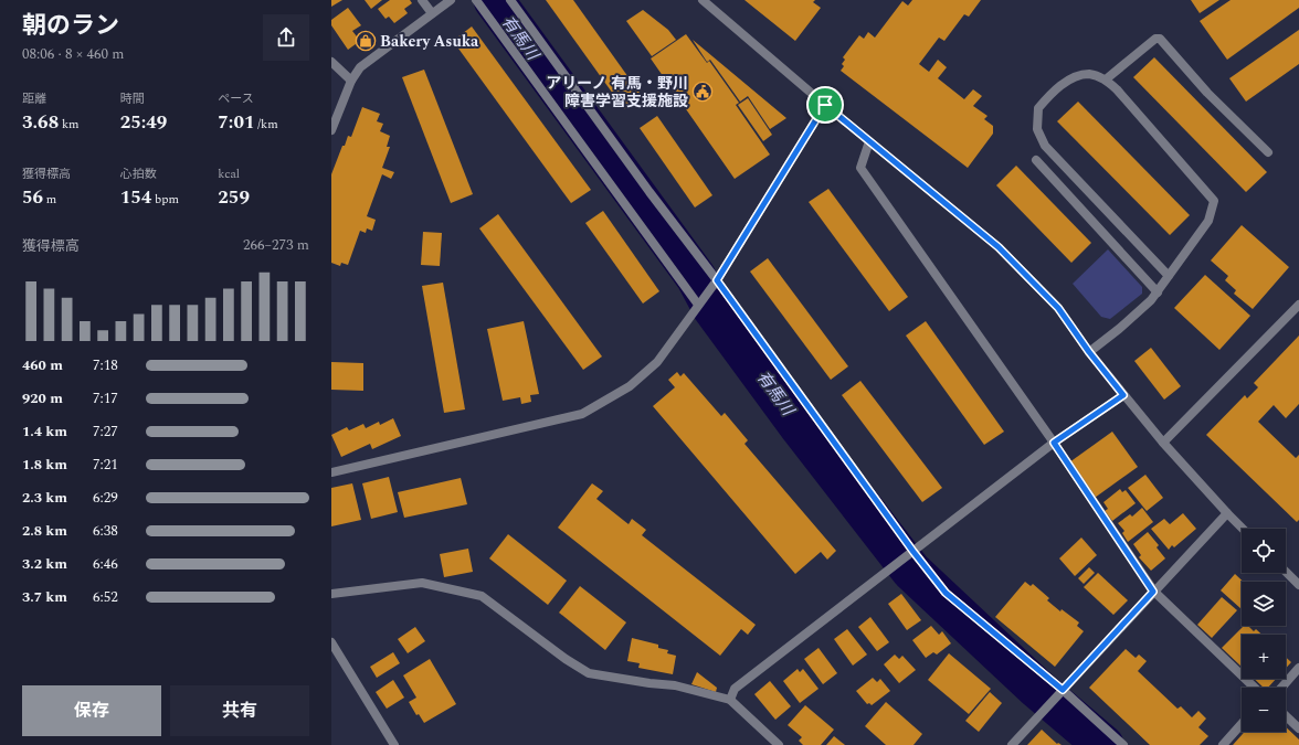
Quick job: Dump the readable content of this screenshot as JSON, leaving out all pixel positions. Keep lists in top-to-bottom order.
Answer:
{
  "water": ["有馬川"],
  "places": {
    "shop": ["Bakery Asuka"],
    "public building": ["アリーノ 有馬・野川 障害学習支援施設"]
  },
  "page": {
    "heading": ["朝のラン", "08:06 · 8 × 460 m"],
    "stats": [
      ["距離", "3.68 km"],
      ["時間", "25:49"],
      ["ペース", "7:01 /km"],
      ["獲得標高", "56 m"],
      ["心拍数", "154 bpm"],
      ["kcal", "259"]
    ],
    "chart": ["獲得標高", "266–273 m"],
    "list": [
      {
        "name": "460 m",
        "note": "7:18"
      },
      {
        "name": "920 m",
        "note": "7:17"
      },
      {
        "name": "1.4 km",
        "note": "7:27"
      },
      {
        "name": "1.8 km",
        "note": "7:21"
      },
      {
        "name": "2.3 km",
        "note": "6:29"
      },
      {
        "name": "2.8 km",
        "note": "6:38"
      },
      {
        "name": "3.2 km",
        "note": "6:46"
      },
      {
        "name": "3.7 km",
        "note": "6:52"
      }
    ],
    "map_buttons": ["+", "−"],
    "buttons": ["保存", "共有"]
  }
}
